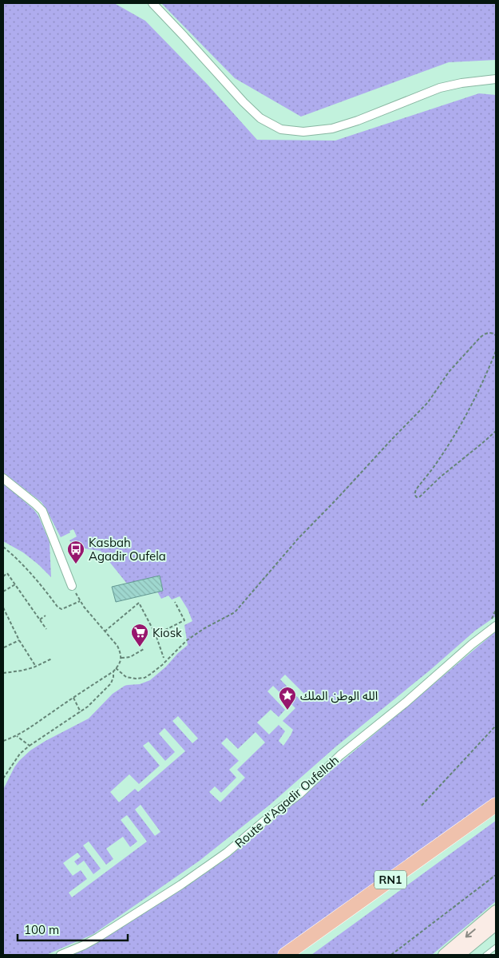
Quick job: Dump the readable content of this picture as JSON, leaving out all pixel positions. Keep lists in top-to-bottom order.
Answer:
{
  "streets": {
    "highway": ["RN1"],
    "street": ["Route d'Agadir Oufellah"]
  },
  "places": {
    "bus stop": ["Kasbah Agadir Oufela"],
    "supermarket": ["Kiosk"],
    "place": ["الله الوطن الملك"]
  },
  "scale_bar": "100 m"
}
